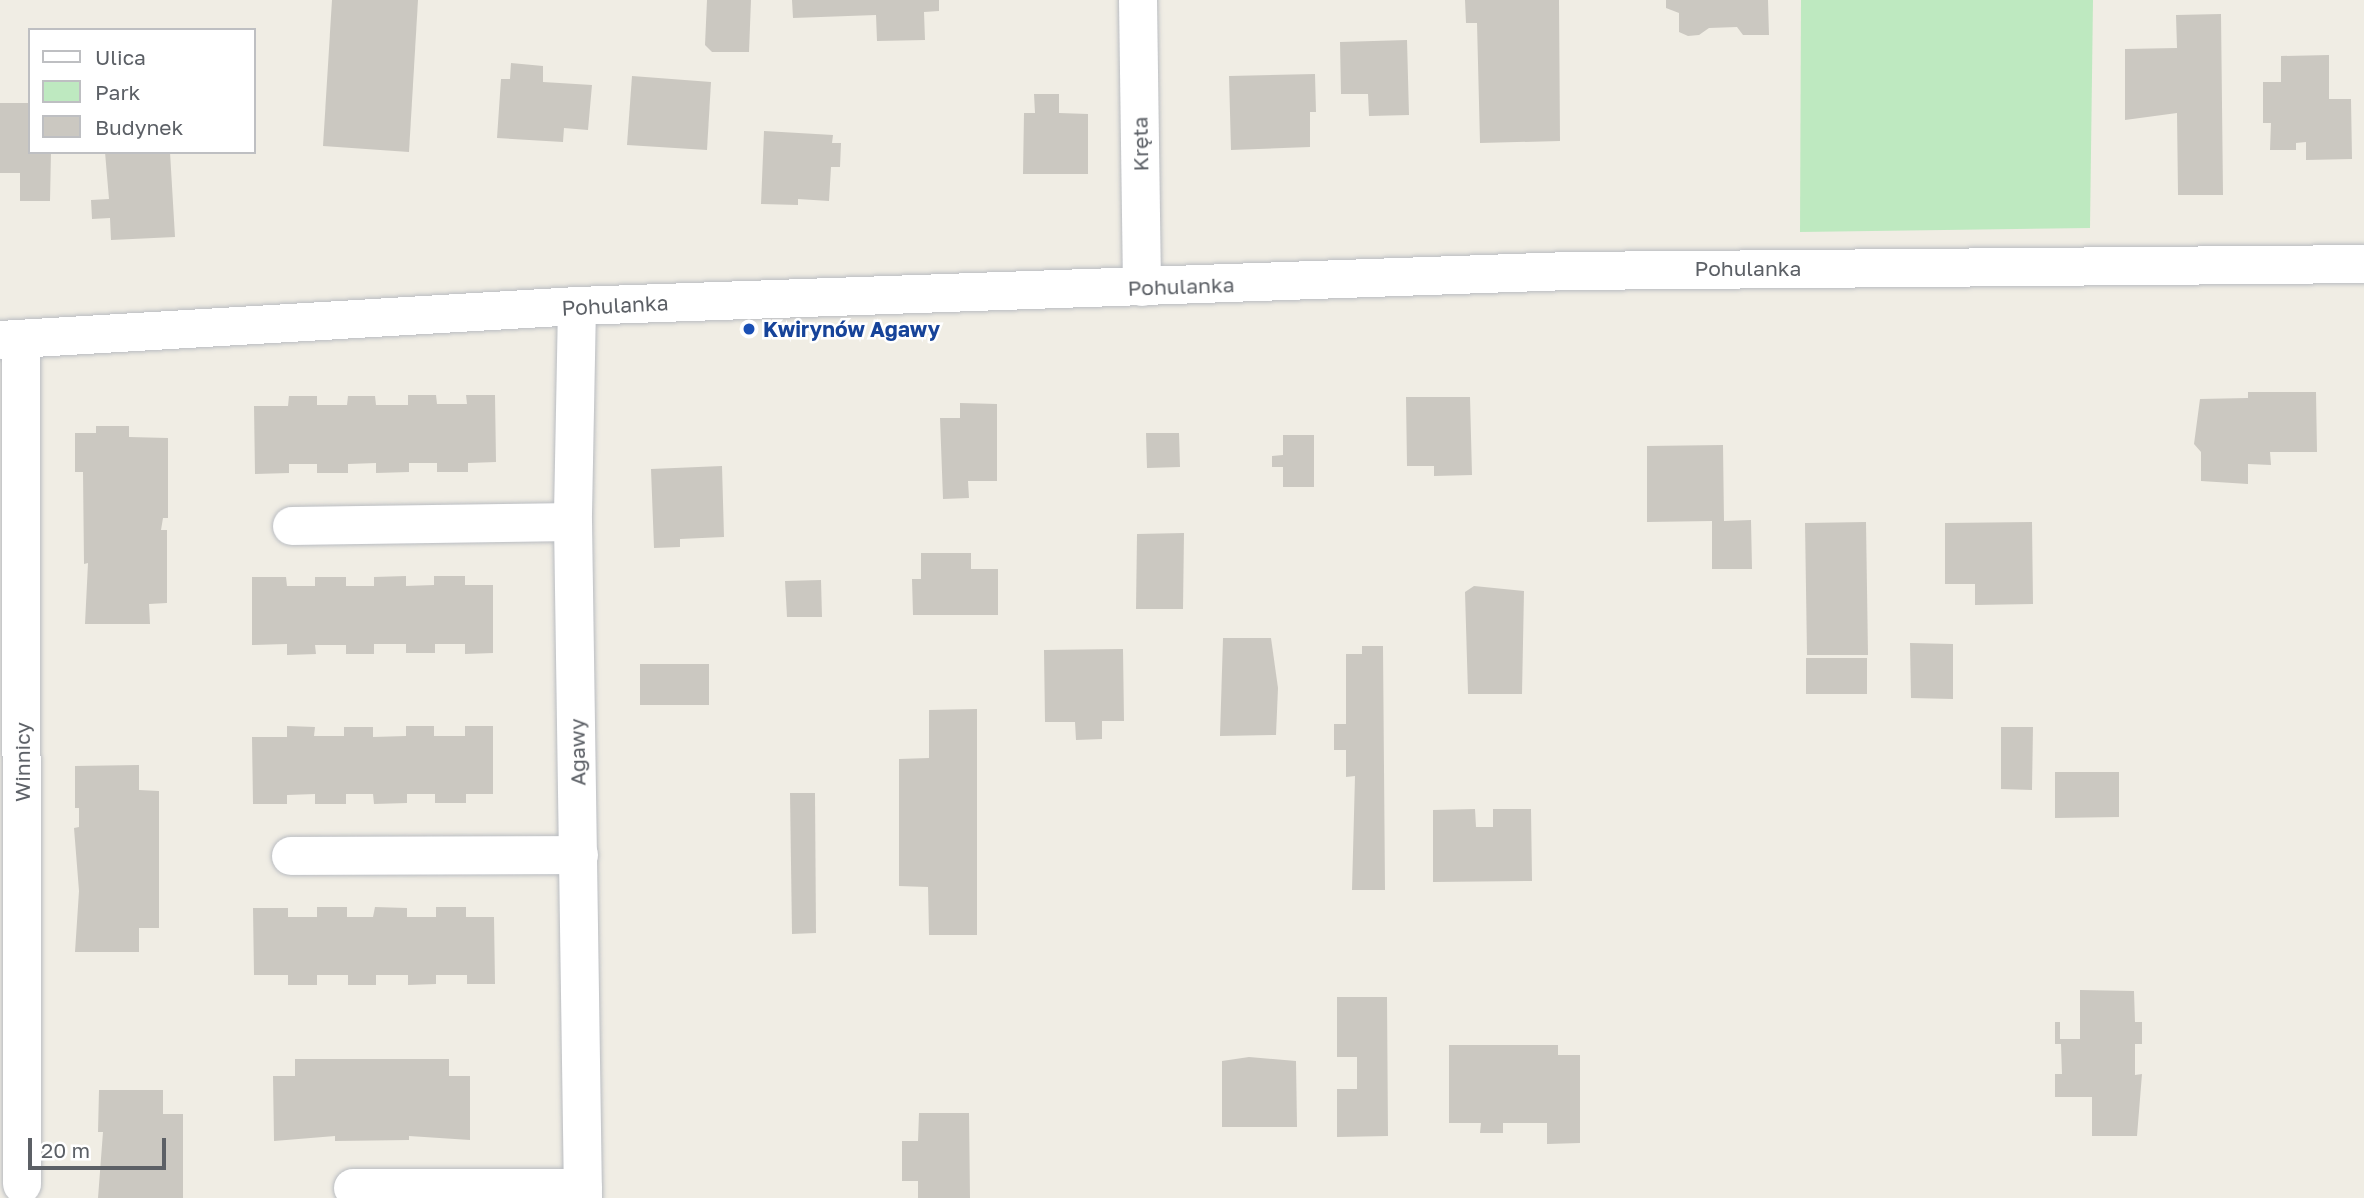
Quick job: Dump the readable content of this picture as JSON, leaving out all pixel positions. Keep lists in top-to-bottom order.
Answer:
{
  "streets": {
    "street": [
      "Kręta",
      "Pohulanka",
      "Agawy",
      "Winnicy"
    ]
  },
  "crossings": [
    ["Kręta", "Pohulanka"],
    ["Pohulanka", "Agawy"],
    ["Pohulanka", "Winnicy"]
  ],
  "places": ["Kwirynów Agawy"],
  "legend": ["Ulica", "Park", "Budynek"],
  "scale_bar": "20 m"
}
